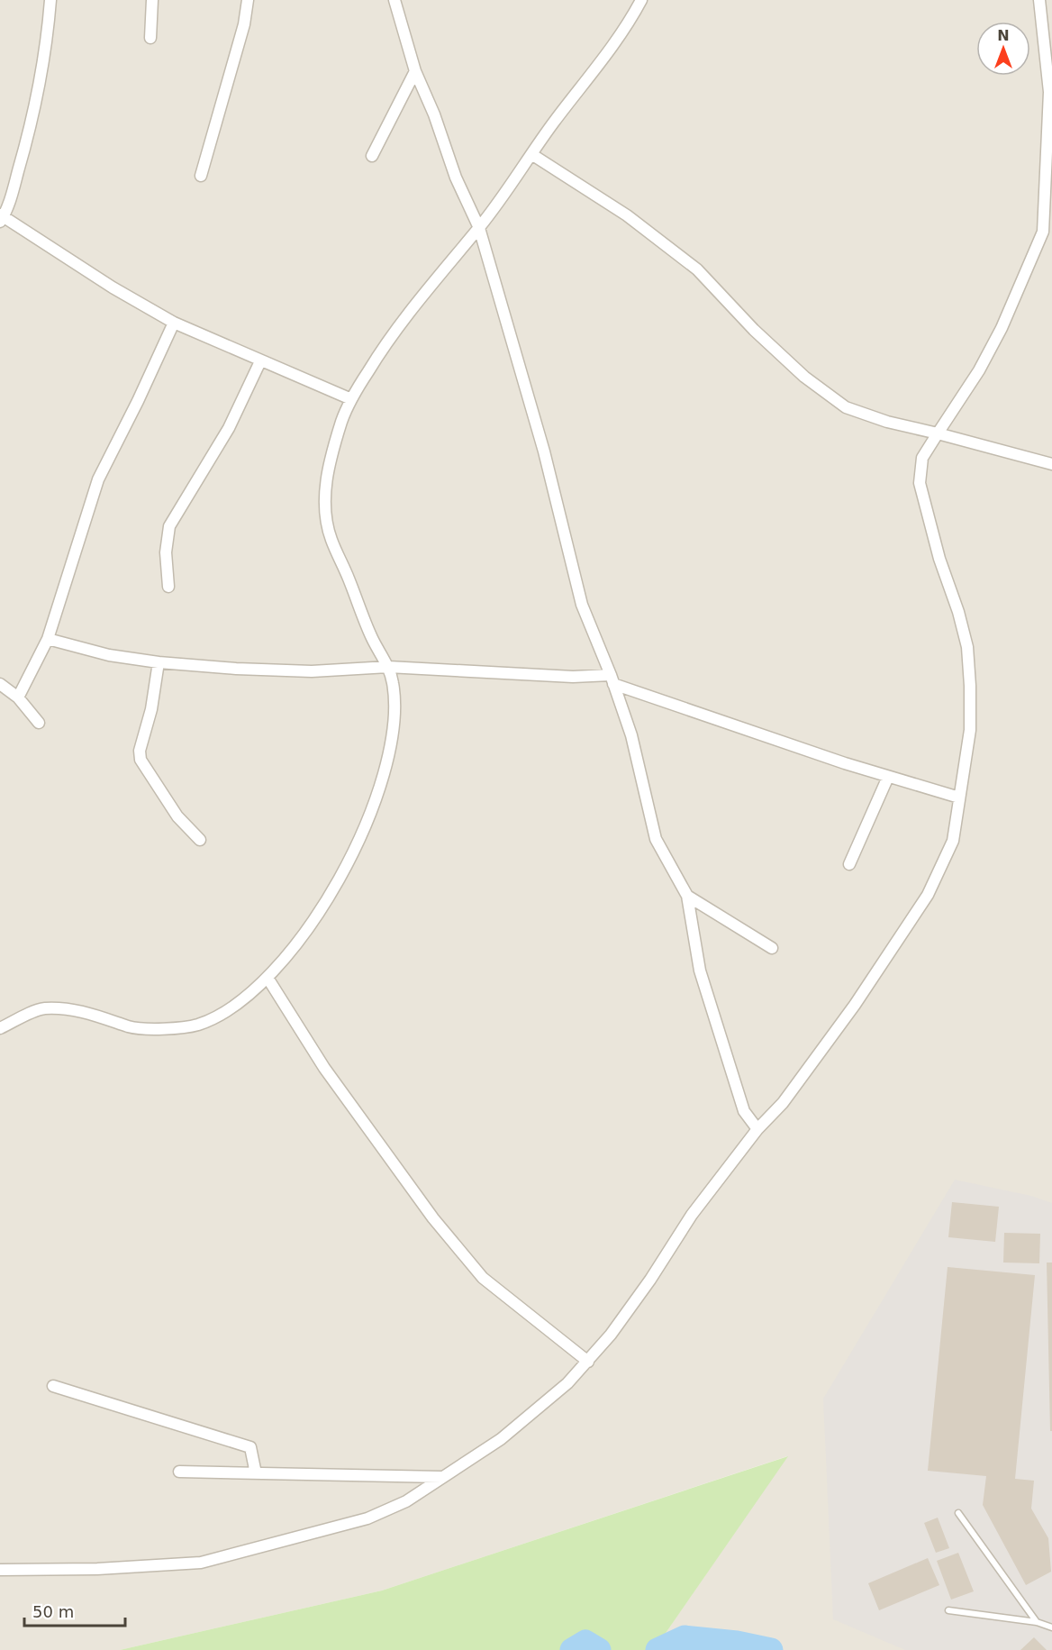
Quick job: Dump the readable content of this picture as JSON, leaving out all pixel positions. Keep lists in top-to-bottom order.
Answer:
{
  "scale_bar": "50 m",
  "north": "top"
}
